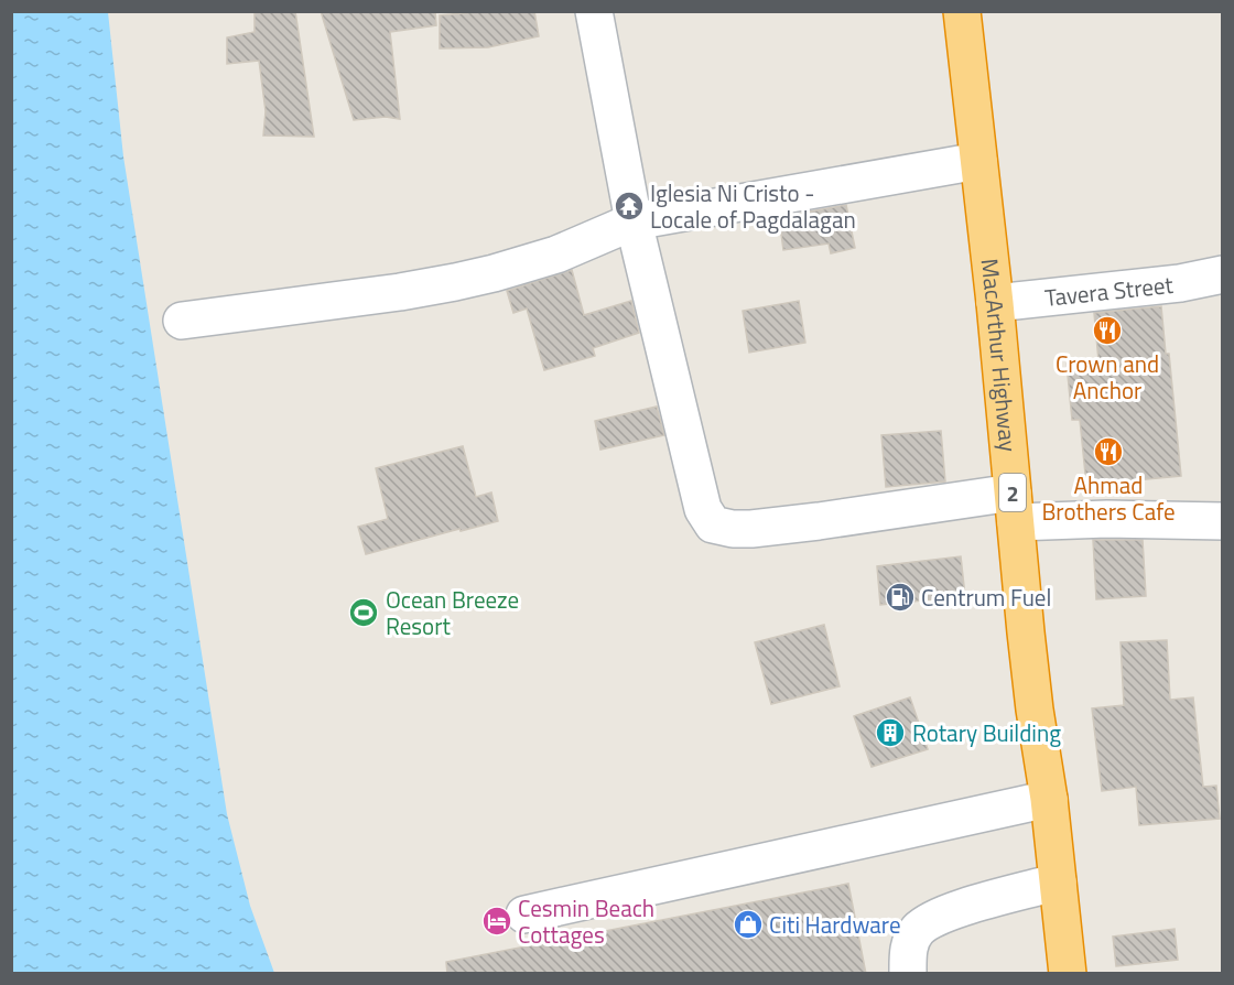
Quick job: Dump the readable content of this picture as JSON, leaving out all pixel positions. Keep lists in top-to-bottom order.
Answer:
{
  "streets": {
    "highway": ["MacArthur Highway", "2"],
    "street": ["Tavera Street"]
  },
  "crossings": [
    ["Tavera Street", "MacArthur Highway"]
  ],
  "places": {
    "temple": ["Iglesia Ni Cristo - Locale of Pagdalagan"],
    "restaurant": ["Crown and Anchor", "Ahmad Brothers Cafe"],
    "fuel station": ["Centrum Fuel"],
    "sports": ["Ocean Breeze Resort"],
    "building": ["Rotary Building"],
    "hotel": ["Cesmin Beach Cottages"],
    "shop": ["Citi Hardware"]
  }
}
